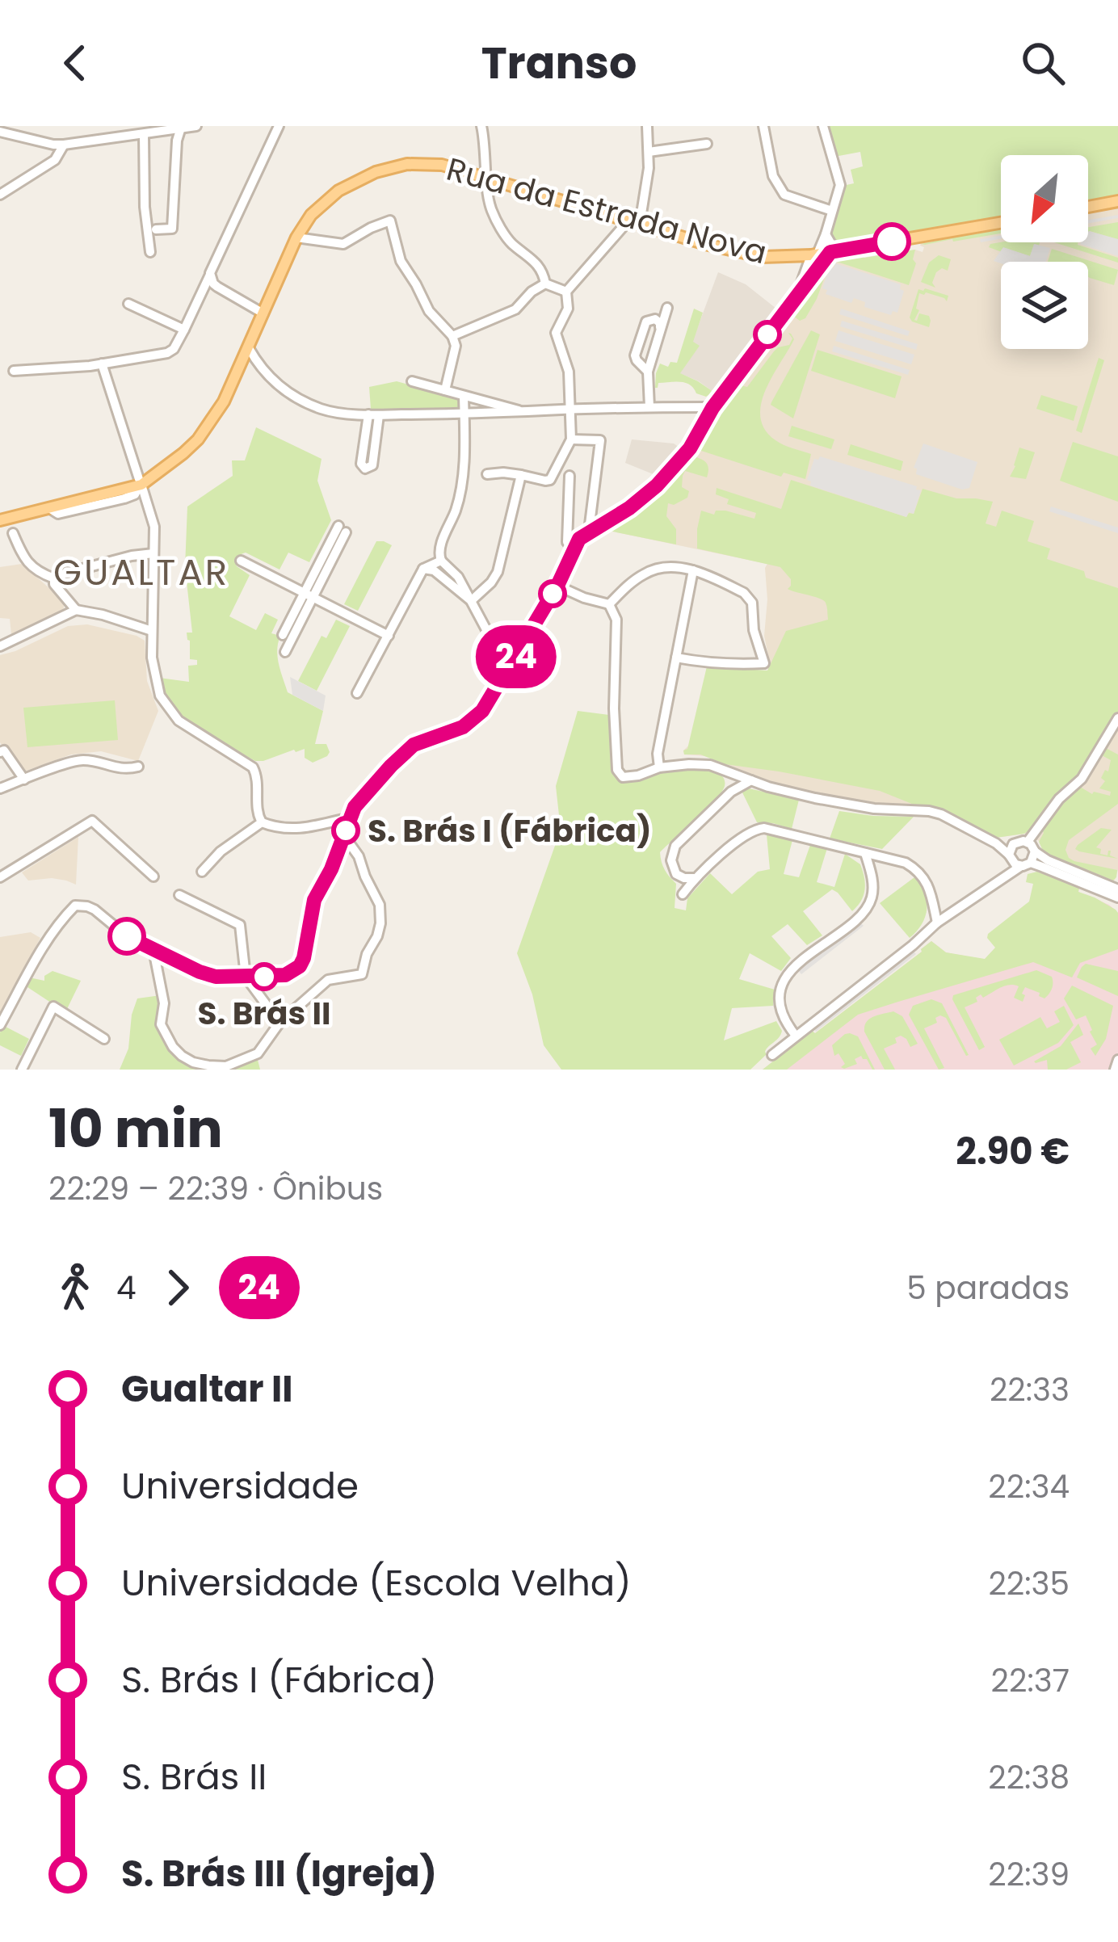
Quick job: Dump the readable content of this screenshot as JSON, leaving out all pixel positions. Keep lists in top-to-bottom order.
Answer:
{
  "streets": {
    "main road": ["Rua da Estrada Nova"]
  },
  "districts": ["GUALTAR"],
  "places": ["S. Brás I (Fábrica)", "S. Brás II"],
  "lines": ["bus line 24"],
  "north": "bottom left",
  "page": {
    "header": "Transo",
    "on_map": "24",
    "heading": ["10 min", "22:29 – 22:39 · Ônibus", "2.90 €"],
    "legs": ["4", "24", "5 paradas"],
    "list": [
      {
        "name": "Gualtar II",
        "value": "22:33"
      },
      {
        "name": "Universidade",
        "value": "22:34"
      },
      {
        "name": "Universidade (Escola Velha)",
        "value": "22:35"
      },
      {
        "name": "S. Brás I (Fábrica)",
        "value": "22:37"
      },
      {
        "name": "S. Brás II",
        "value": "22:38"
      },
      {
        "name": "S. Brás III (Igreja)",
        "value": "22:39"
      }
    ]
  }
}
